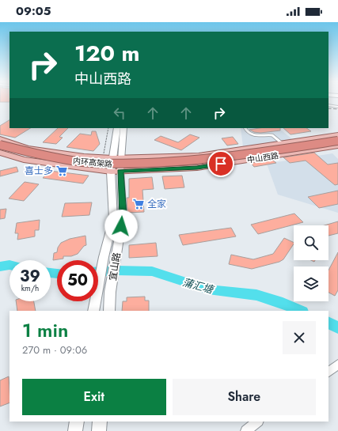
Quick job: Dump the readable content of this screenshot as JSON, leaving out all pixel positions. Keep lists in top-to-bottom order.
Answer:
{
  "streets": {
    "highway": ["内环高架路"],
    "main road": ["中山西路", "宜山路"]
  },
  "crossings": [
    ["中山西路", "内环高架路"],
    ["中山西路", "宜山路"]
  ],
  "water": ["蒲汇塘"],
  "places": {
    "supermarket": ["喜士多", "全家"]
  },
  "page": {
    "status": "09:05",
    "turn": ["120 m", "中山西路"],
    "speed": "39 km/h",
    "limit": "50",
    "heading": ["1 min", "270 m · 09:06"],
    "buttons": ["Exit", "Share"]
  }
}
